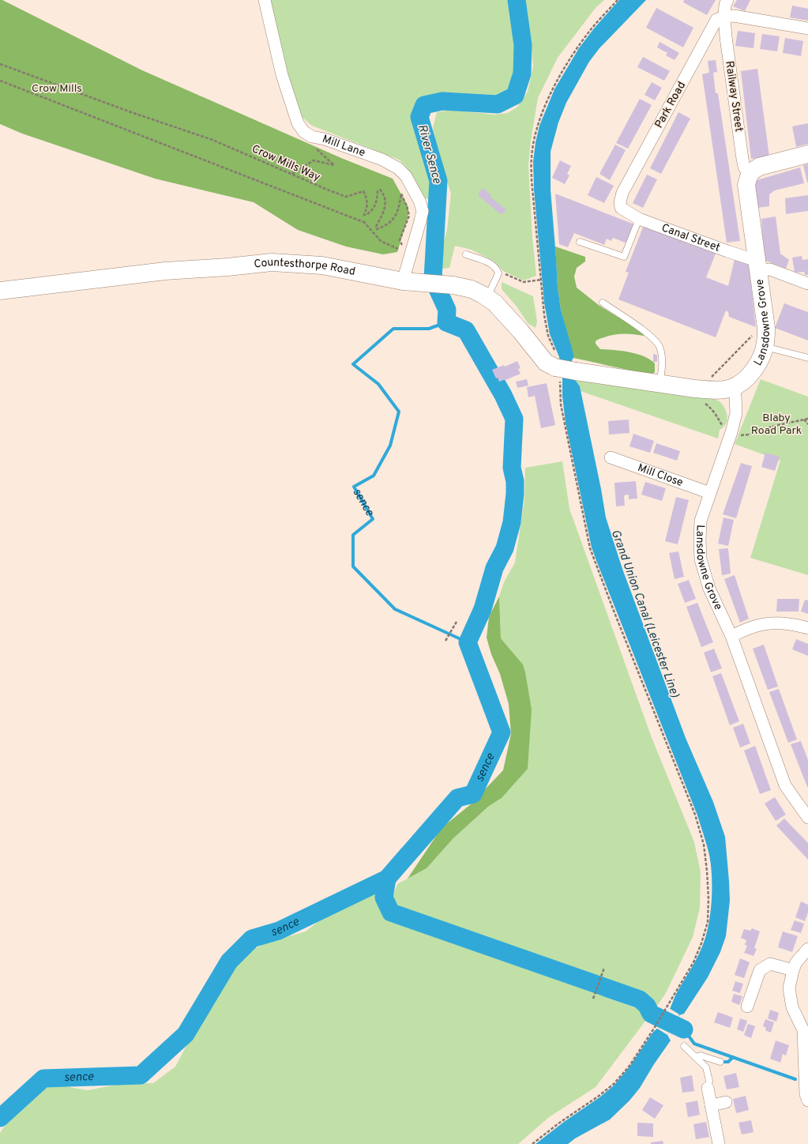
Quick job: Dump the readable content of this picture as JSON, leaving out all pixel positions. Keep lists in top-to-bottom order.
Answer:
{
  "streets": {
    "street": [
      "Railway Street",
      "Park Road",
      "Mill Lane",
      "Canal Street",
      "Countesthorpe Road",
      "Lansdowne Grove",
      "Mill Close"
    ],
    "path": ["Crow Mills Way"]
  },
  "crossings": [
    ["Railway Street", "Park Road"],
    ["Railway Street", "Lansdowne Grove"],
    ["Park Road", "Canal Street"],
    ["Mill Lane", "Crow Mills Way"],
    ["Mill Lane", "Countesthorpe Road"],
    ["Canal Street", "Lansdowne Grove"],
    ["Countesthorpe Road", "Lansdowne Grove"],
    ["Lansdowne Grove", "Mill Close"]
  ],
  "water": ["River Sence", "sence", "Grand Union Canal (Leicester Line)"],
  "parks": ["Crow Mills", "Blaby Road Park"]
}
